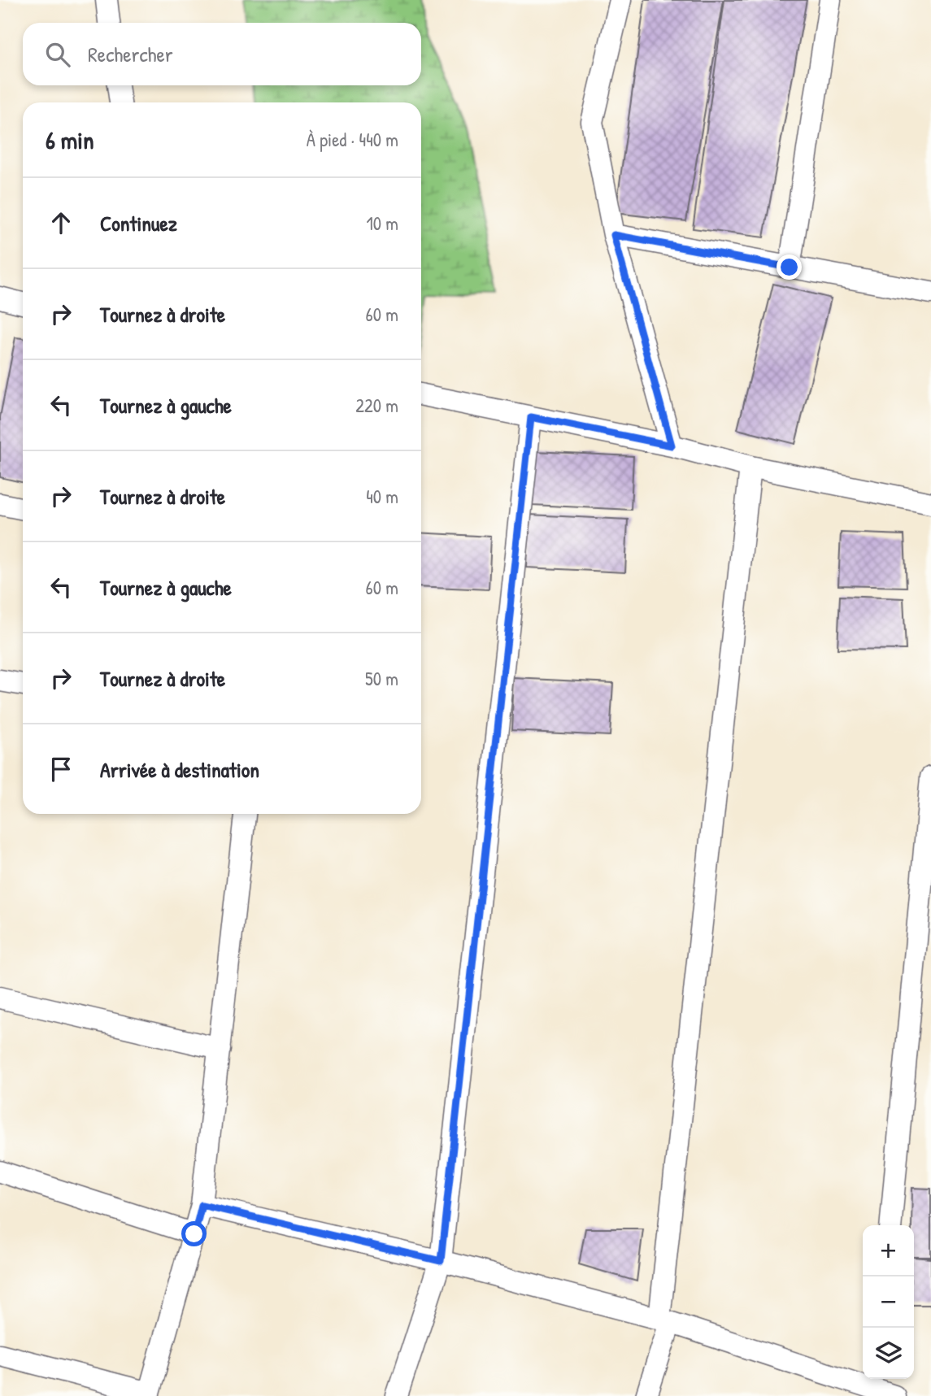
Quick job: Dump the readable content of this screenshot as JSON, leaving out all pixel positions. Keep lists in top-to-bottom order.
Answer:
{
  "page": {
    "search": "Rechercher",
    "heading": ["6 min", "À pied · 440 m"],
    "list": [
      ["Continuez", "10 m"],
      ["Tournez à droite", "60 m"],
      ["Tournez à gauche", "220 m"],
      ["Tournez à droite", "40 m"],
      ["Tournez à gauche", "60 m"],
      ["Tournez à droite", "50 m"],
      "Arrivée à destination"
    ],
    "map_buttons": ["+", "−"]
  }
}
